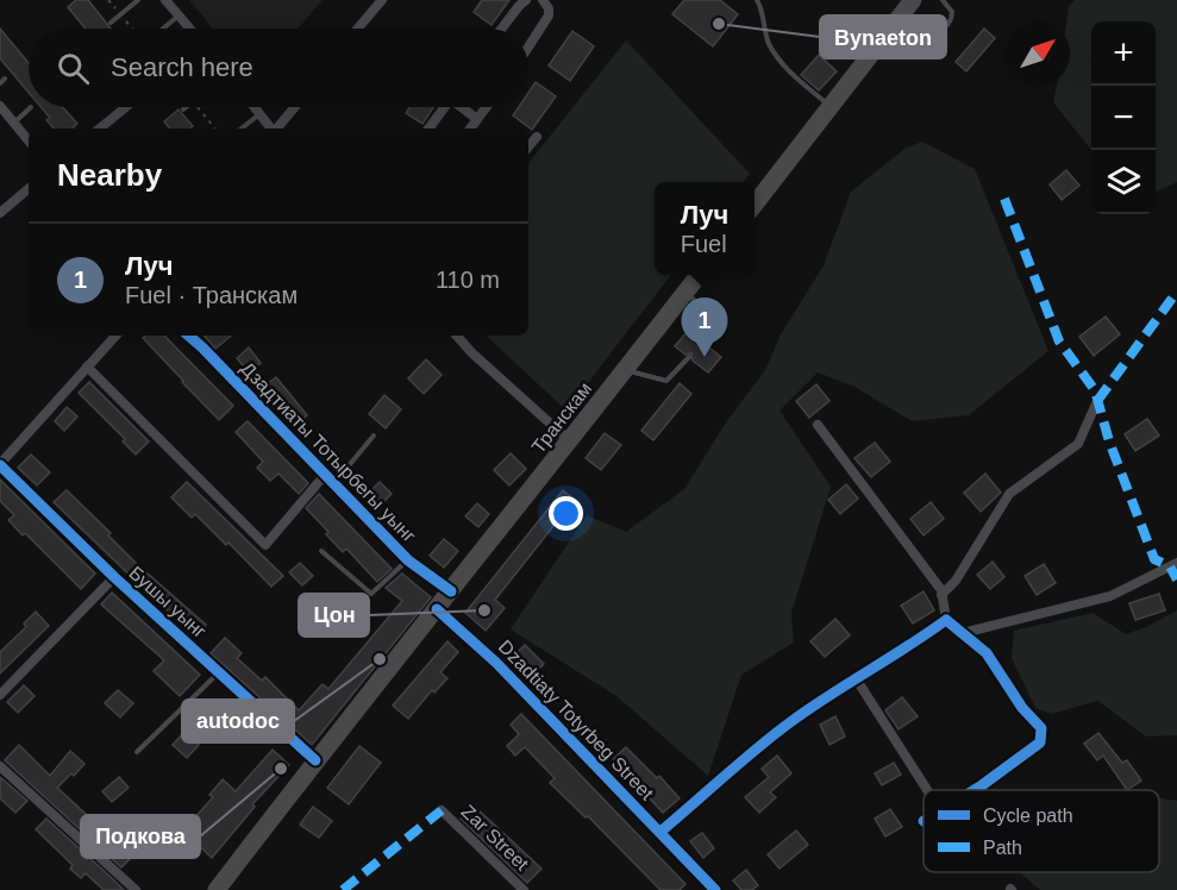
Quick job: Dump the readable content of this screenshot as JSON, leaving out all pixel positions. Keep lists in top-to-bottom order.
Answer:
{
  "streets": {
    "highway": ["Транскам"],
    "street": [
      "Дзадтиаты Тотырбегы уынг",
      "Бушы уынг",
      "Dzadtiaty Totyrbeg Street",
      "Zar Street"
    ]
  },
  "crossings": [
    ["Транскам", "Дзадтиаты Тотырбегы уынг"],
    ["Транскам", "Бушы уынг"],
    ["Транскам", "Dzadtiaty Totyrbeg Street"]
  ],
  "places": [
    "Bynaeton",
    "Цон",
    "autodoc",
    "Подкова"
  ],
  "legend": ["Cycle path", "Path"],
  "north": "top right",
  "page": {
    "map_buttons": ["+", "−"],
    "search": "Search here",
    "heading": "Nearby",
    "popup": ["Луч", "Fuel"],
    "list": [
      {
        "mark": "1",
        "name": "Луч",
        "note": "Fuel · Транскам",
        "value": "110 m"
      }
    ],
    "pins": "1"
  }
}
